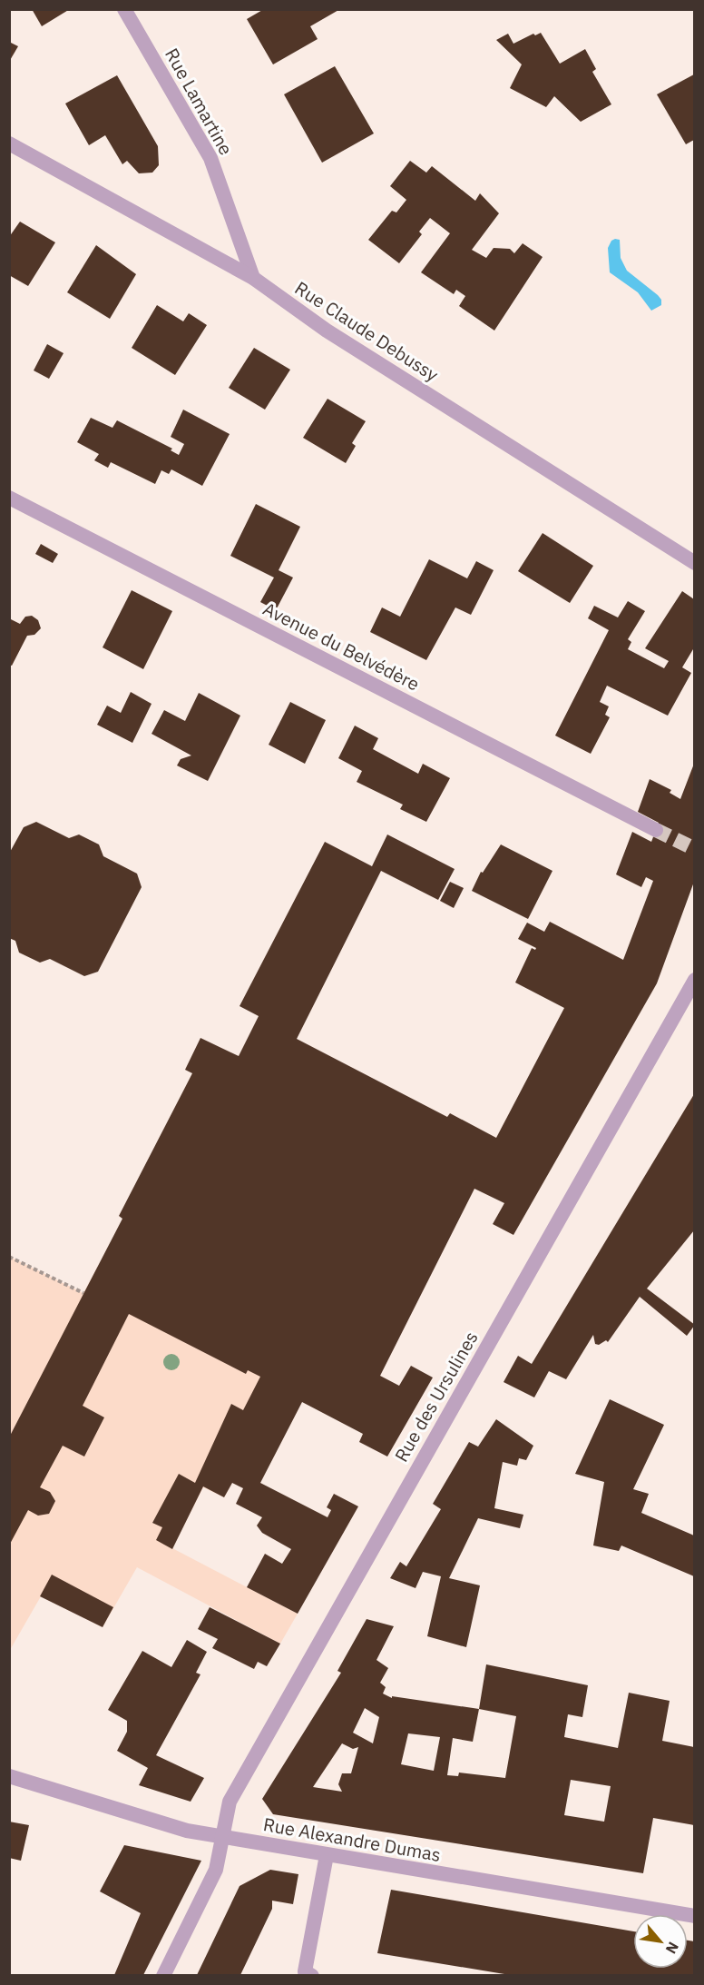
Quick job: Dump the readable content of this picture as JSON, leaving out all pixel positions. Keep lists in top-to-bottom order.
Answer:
{
  "streets": {
    "street": [
      "Rue Lamartine",
      "Rue Claude Debussy",
      "Avenue du Belvédère",
      "Rue des Ursulines",
      "Rue Alexandre Dumas"
    ]
  },
  "crossings": [
    ["Rue Lamartine", "Rue Claude Debussy"],
    ["Rue des Ursulines", "Rue Alexandre Dumas"]
  ],
  "north": "bottom right"
}
